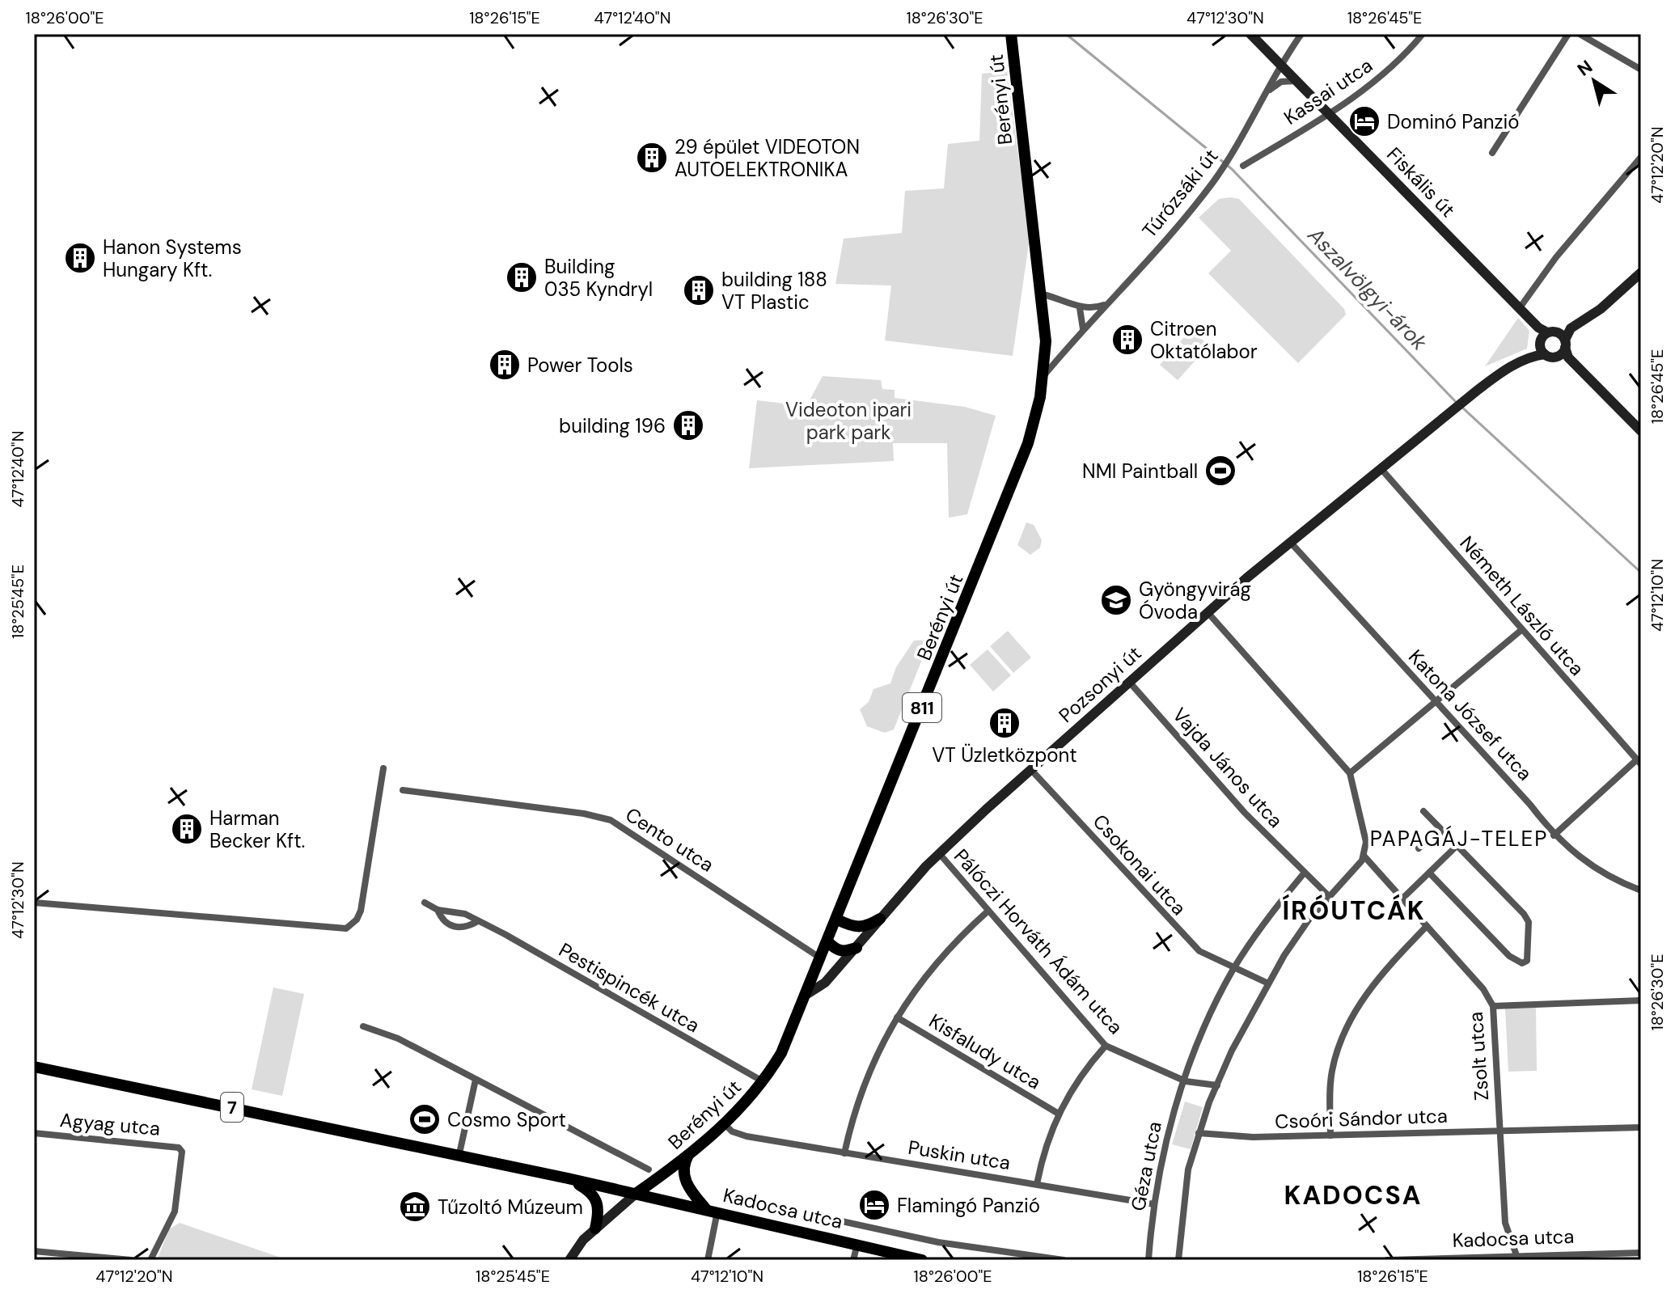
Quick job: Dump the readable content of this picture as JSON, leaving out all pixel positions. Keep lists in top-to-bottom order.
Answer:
{
  "streets": {
    "main road": [
      "Berényi út",
      "811",
      "7",
      "Kadocsa utca"
    ],
    "street": [
      "Kassai utca",
      "Fiskális út",
      "Túrózsáki út",
      "Németh László utca",
      "Pozsonyi út",
      "Katona József utca",
      "Vajda János utca",
      "Cento utca",
      "Csokonai utca",
      "Pálóczi Horváth Ádám utca",
      "Pestispincék utca",
      "Kisfaludy utca",
      "Zsolt utca",
      "Csoóri Sándor utca",
      "Agyag utca",
      "Puskin utca",
      "Géza utca"
    ]
  },
  "crossings": [
    ["Kassai utca", "Fiskális út"],
    ["Berényi út", "Túrózsáki út"],
    ["Berényi út", "Pozsonyi út"],
    ["Berényi út", "Cento utca"],
    ["Berényi út", "Pestispincék utca"],
    ["Berényi út", "7"],
    ["Berényi út", "Puskin utca"],
    ["Berényi út", "Kadocsa utca"],
    ["Fiskális út", "Túrózsáki út"],
    ["Fiskális út", "Pozsonyi út"],
    ["Németh László utca", "Pozsonyi út"],
    ["Pozsonyi út", "Katona József utca"],
    ["Pozsonyi út", "Vajda János utca"],
    ["Pozsonyi út", "Csokonai utca"],
    ["Pozsonyi út", "Pálóczi Horváth Ádám utca"],
    ["Vajda János utca", "Géza utca"],
    ["Csokonai utca", "Géza utca"],
    ["Pálóczi Horváth Ádám utca", "Géza utca"],
    ["Zsolt utca", "Csoóri Sándor utca"],
    ["Zsolt utca", "Kadocsa utca"],
    ["7", "Kadocsa utca"],
    ["Puskin utca", "Géza utca"]
  ],
  "districts": ["PAPAGÁJ-TELEP", "ÍRÓUTCÁK", "KADOCSA"],
  "water": ["Aszalvölgyi-árok"],
  "parks": ["Videoton ipari park park"],
  "places": {
    "hotel": ["Dominó Panzió", "Flamingó Panzió"],
    "building": [
      "29 épület VIDEOTON AUTOELEKTRONIKA",
      "Hanon Systems Hungary Kft.",
      "Building 035 Kyndryl",
      "building 188 VT Plastic",
      "Citroen Oktatólabor",
      "Power Tools",
      "building 196",
      "VT Üzletközpont",
      "Harman Becker Kft."
    ],
    "sports": ["NMI Paintball", "Cosmo Sport"],
    "school or university": ["Gyöngyvirág Óvoda"],
    "museum": ["Tűzoltó Múzeum"]
  },
  "north": "top left",
  "coordinates": [
    "18°26'00\"E",
    "18°26'15\"E",
    "47°12'40\"N",
    "18°26'30\"E",
    "47°12'30\"N",
    "18°26'45\"E",
    "47°12'20\"N",
    "47°12'10\"N",
    "18°25'45\"E"
  ]
}
